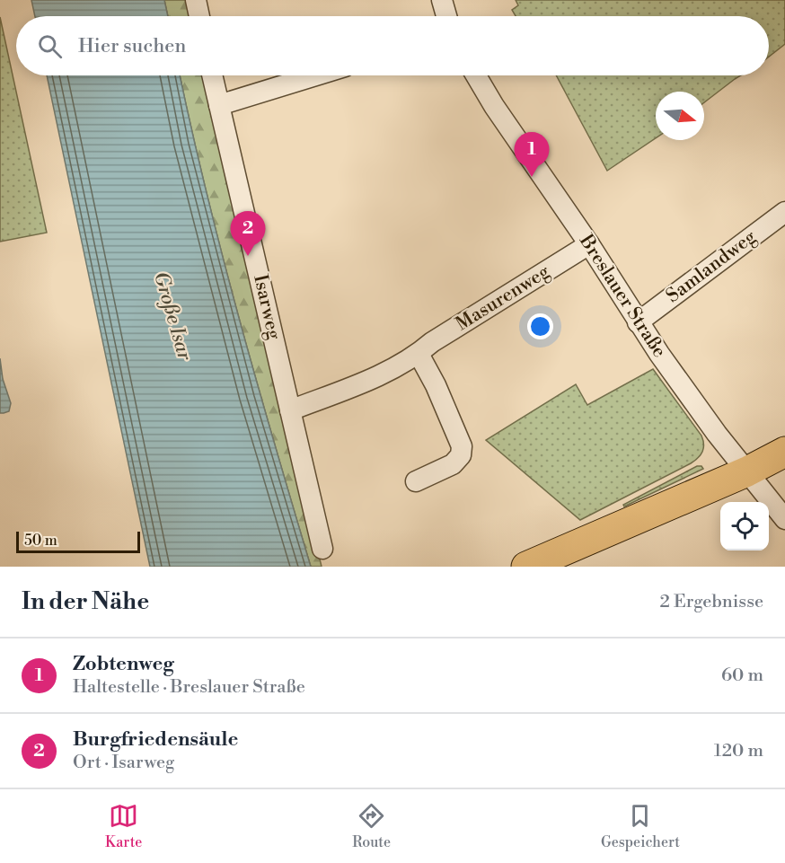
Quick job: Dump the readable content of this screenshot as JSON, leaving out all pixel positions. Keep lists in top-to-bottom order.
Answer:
{
  "streets": {
    "street": [
      "Samlandweg",
      "Breslauer Straße",
      "Masurenweg",
      "Isarweg"
    ]
  },
  "crossings": [
    ["Samlandweg", "Breslauer Straße"],
    ["Breslauer Straße", "Masurenweg"],
    ["Masurenweg", "Isarweg"]
  ],
  "water": ["Große Isar"],
  "scale_bar": "50 m",
  "north": "right",
  "page": {
    "search": "Hier suchen",
    "pins": ["1", "2"],
    "scale": "50 m",
    "heading": ["In der Nähe", "2 Ergebnisse"],
    "list": [
      {
        "mark": "1",
        "name": "Zobtenweg",
        "note": "Haltestelle · Breslauer Straße",
        "value": "60 m"
      },
      {
        "mark": "2",
        "name": "Burgfriedensäule",
        "note": "Ort · Isarweg",
        "value": "120 m"
      }
    ],
    "nav": ["Karte", "Route", "Gespeichert"]
  }
}
